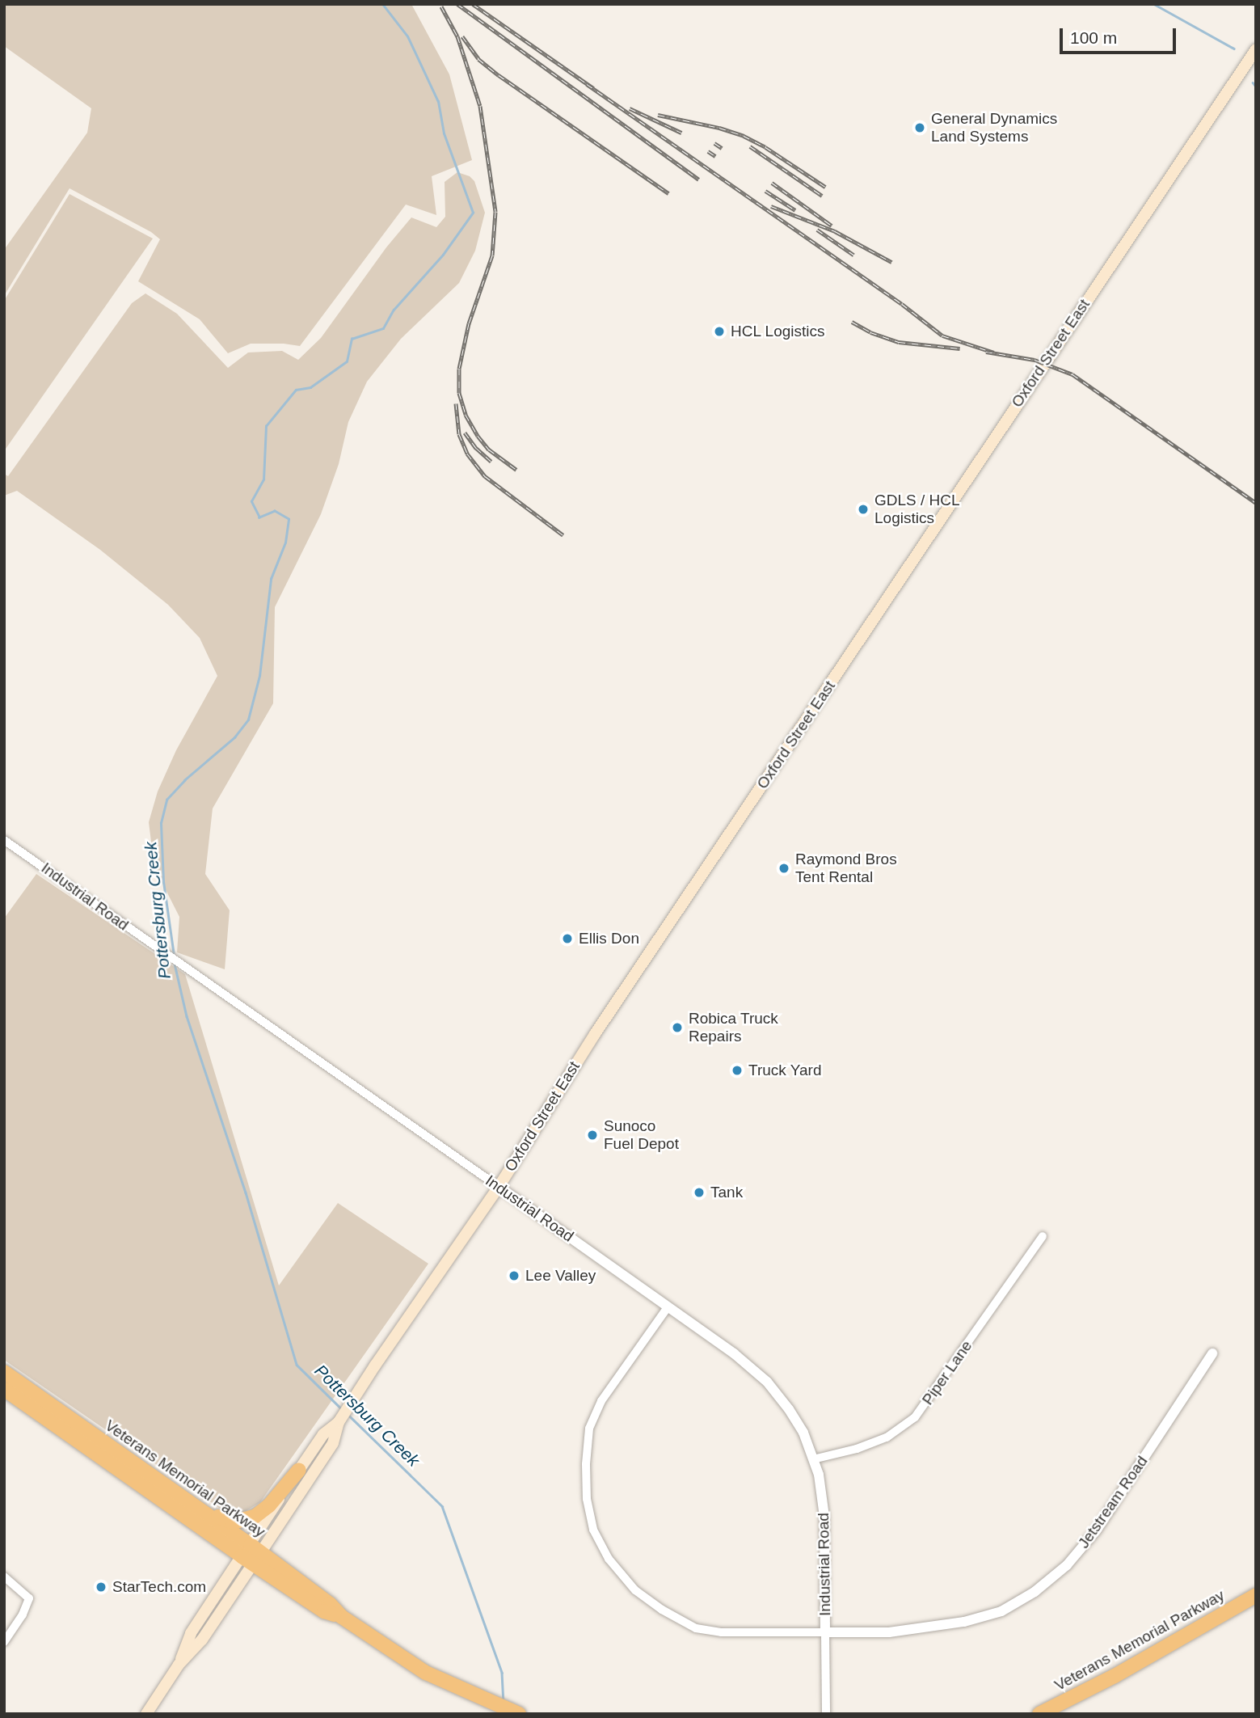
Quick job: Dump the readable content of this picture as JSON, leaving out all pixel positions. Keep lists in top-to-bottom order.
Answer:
{
  "streets": {
    "highway": ["Veterans Memorial Parkway"],
    "main road": ["Oxford Street East"],
    "street": ["Industrial Road", "Piper Lane", "Jetstream Road"]
  },
  "crossings": [
    ["Oxford Street East", "Industrial Road"],
    ["Oxford Street East", "Veterans Memorial Parkway"],
    ["Industrial Road", "Piper Lane"],
    ["Industrial Road", "Jetstream Road"]
  ],
  "water": ["Pottersburg Creek"],
  "places": [
    "General Dynamics Land Systems",
    "HCL Logistics",
    "GDLS / HCL Logistics",
    "Raymond Bros Tent Rental",
    "Ellis Don",
    "Robica Truck Repairs",
    "Truck Yard",
    "Sunoco Fuel Depot",
    "Tank",
    "Lee Valley",
    "StarTech.com"
  ],
  "scale_bar": "100 m"
}
